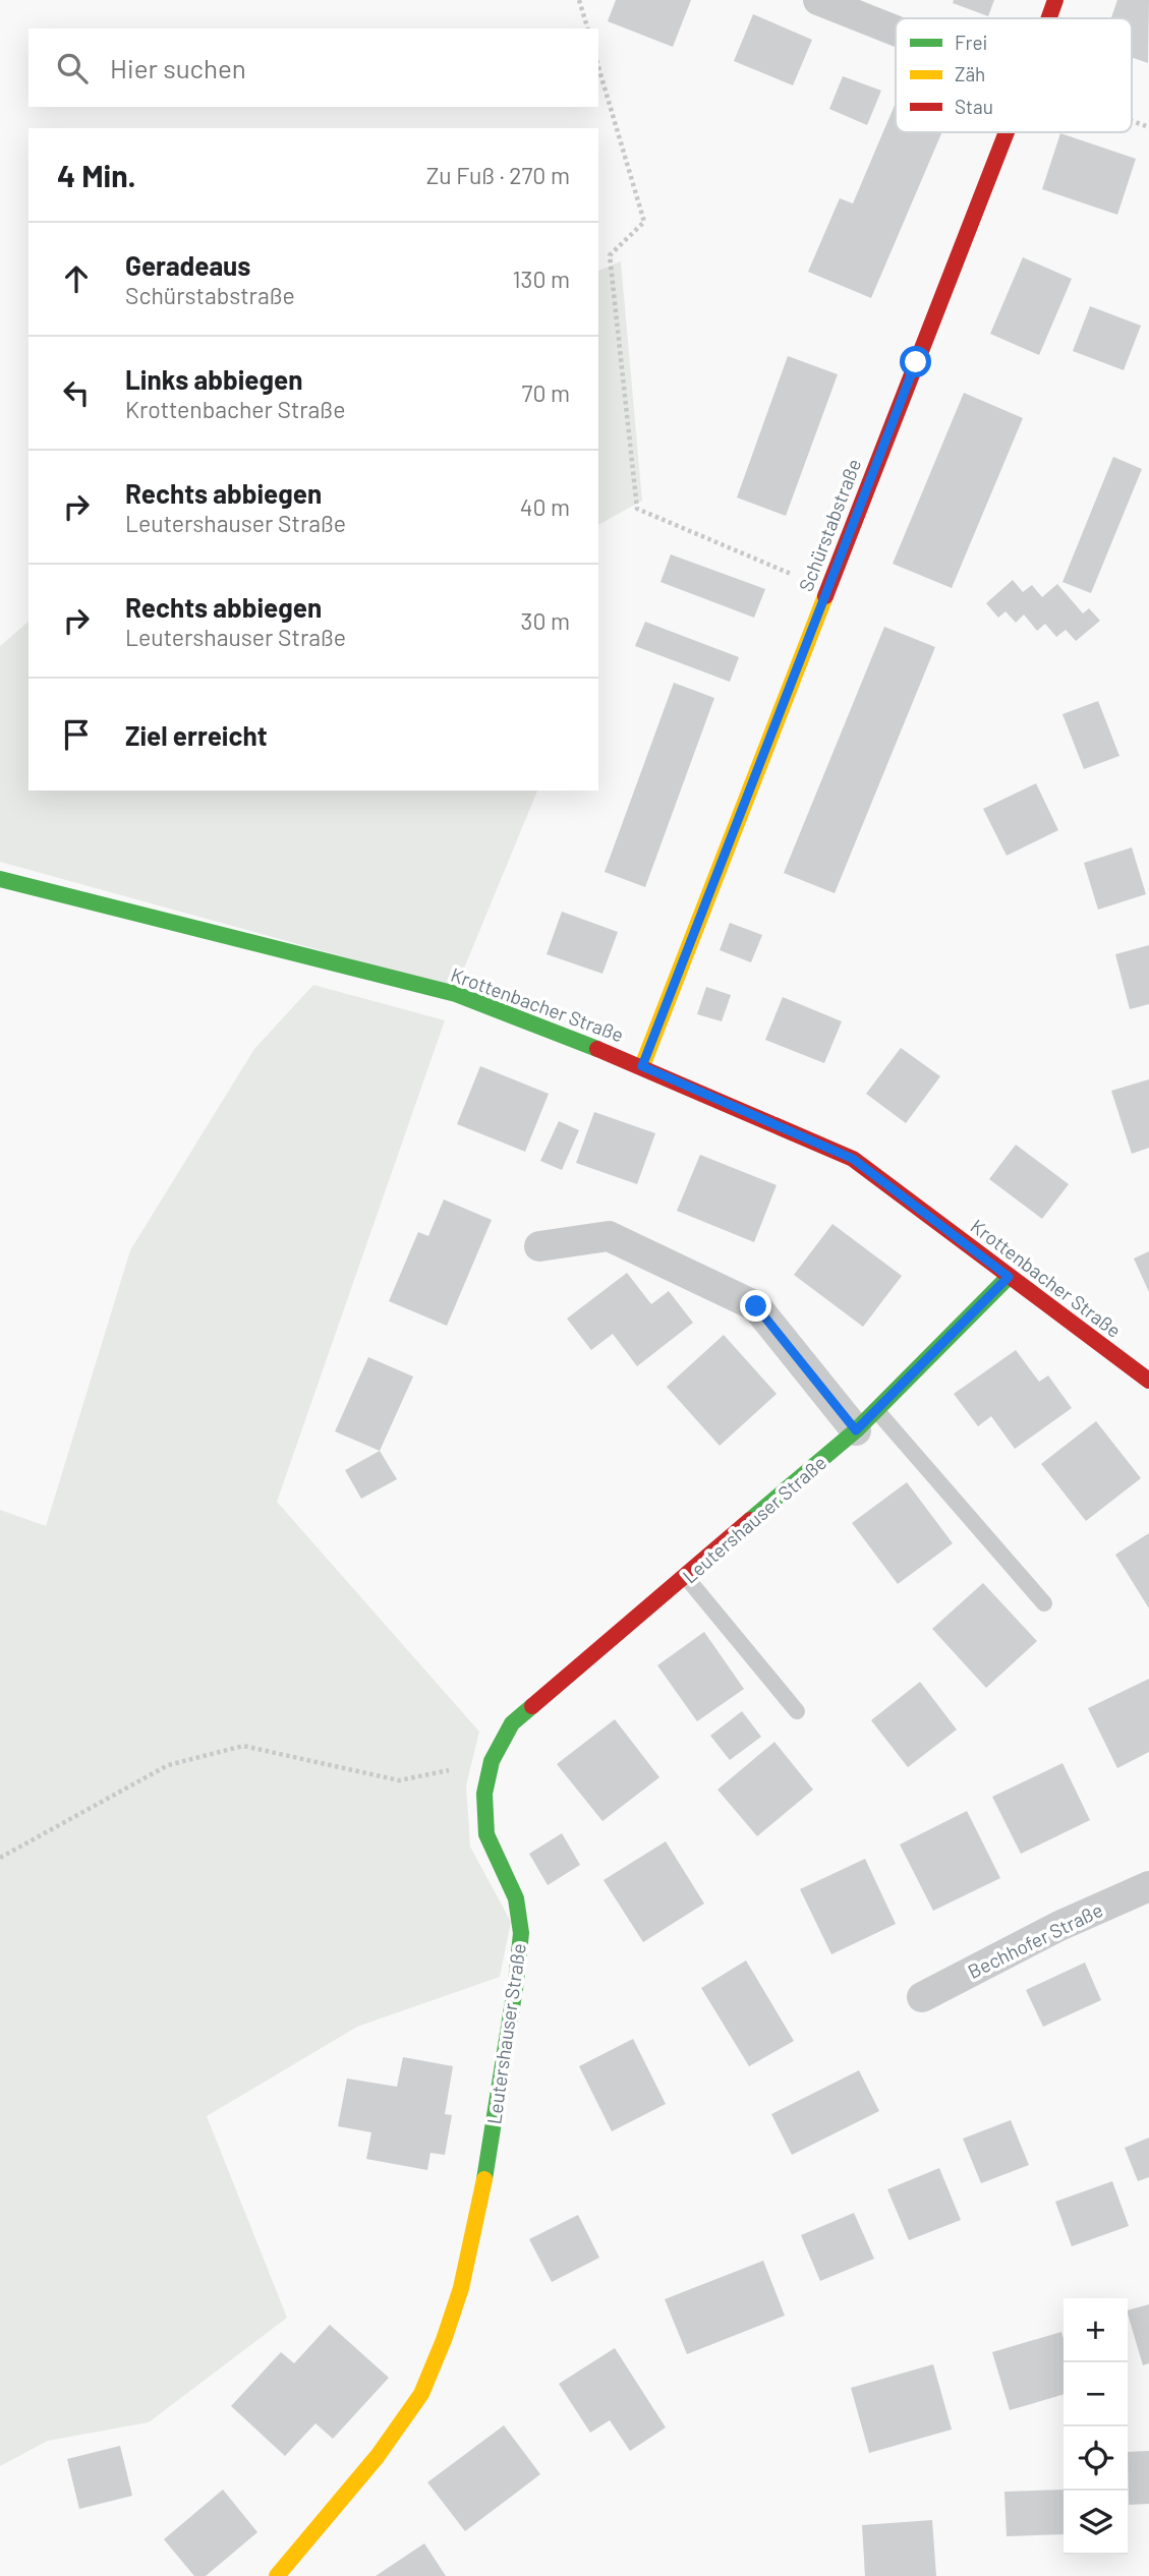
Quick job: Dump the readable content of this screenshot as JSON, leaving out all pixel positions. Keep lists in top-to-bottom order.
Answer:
{
  "streets": {
    "street": [
      "Schürstabstraße",
      "Krottenbacher Straße",
      "Leutershauser Straße",
      "Bechhofer Straße"
    ]
  },
  "crossings": [
    ["Schürstabstraße", "Krottenbacher Straße"],
    ["Krottenbacher Straße", "Leutershauser Straße"]
  ],
  "legend": ["Frei", "Zäh", "Stau"],
  "page": {
    "search": "Hier suchen",
    "heading": ["4 Min.", "Zu Fuß · 270 m"],
    "list": [
      ["Geradeaus", "Schürstabstraße", "130 m"],
      ["Links abbiegen", "Krottenbacher Straße", "70 m"],
      ["Rechts abbiegen", "Leutershauser Straße", "40 m"],
      ["Rechts abbiegen", "Leutershauser Straße", "30 m"],
      "Ziel erreicht"
    ],
    "map_buttons": ["+", "−"]
  }
}
